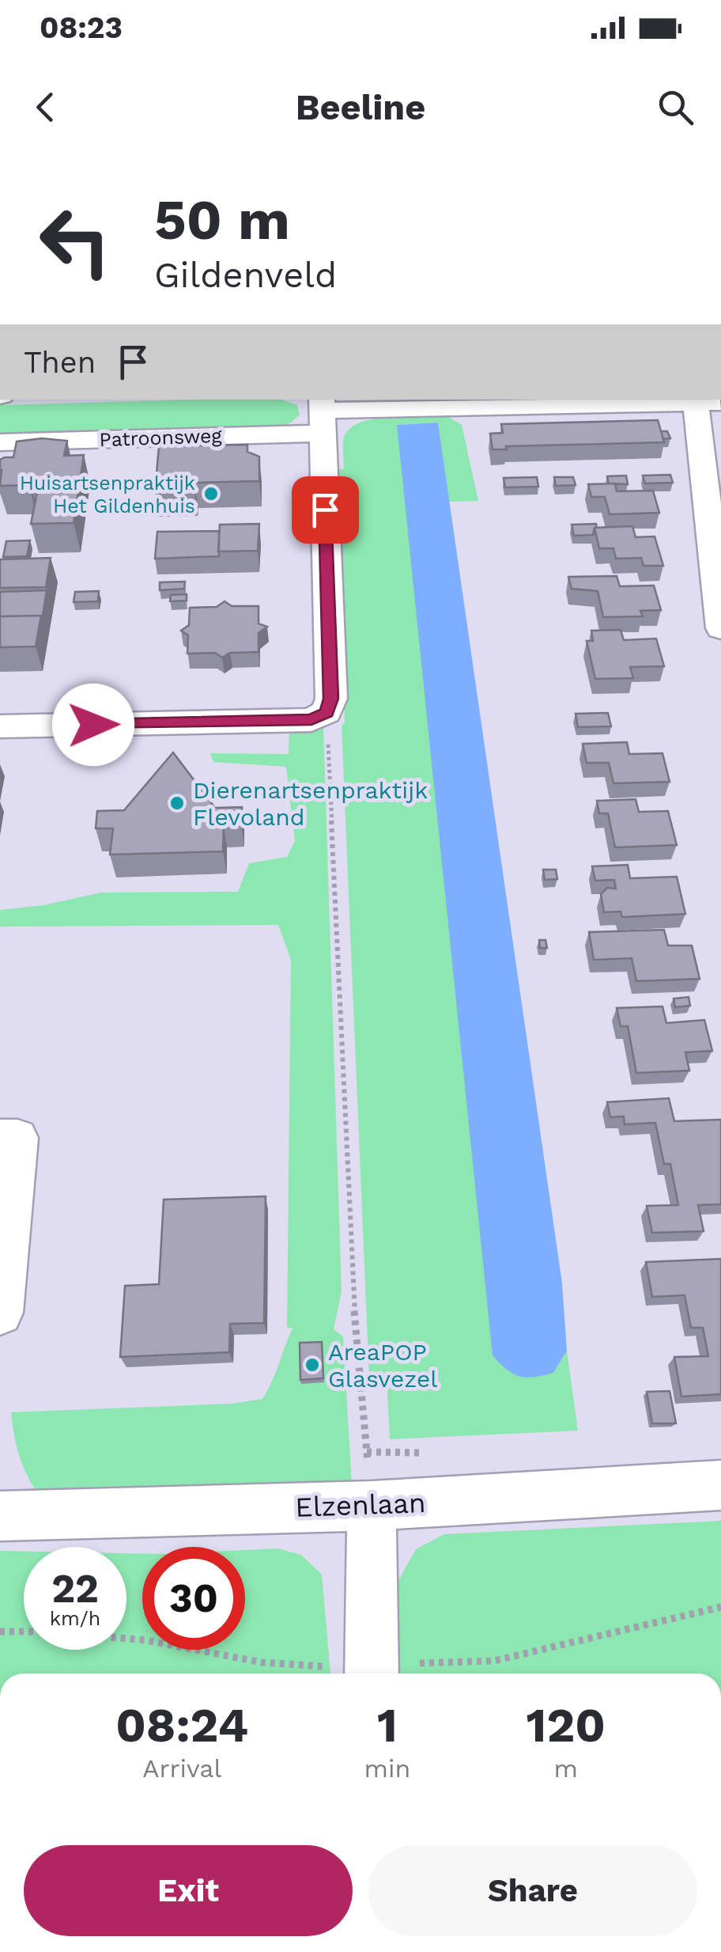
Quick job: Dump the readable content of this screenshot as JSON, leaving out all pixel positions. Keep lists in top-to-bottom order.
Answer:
{
  "streets": {
    "street": ["Patroonsweg", "Elzenlaan"]
  },
  "places": ["Huisartsenpraktijk Het Gildenhuis", "Dierenartsenpraktijk Flevoland", "AreaPOP Glasvezel"],
  "page": {
    "status": "08:23",
    "header": "Beeline",
    "turn": ["50 m", "Gildenveld"],
    "then": "Then",
    "speed": "22 km/h",
    "limit": "30",
    "eta": [
      "08:24",
      "Arrival",
      "1",
      "min",
      "120",
      "m"
    ],
    "buttons": ["Exit", "Share"]
  }
}
